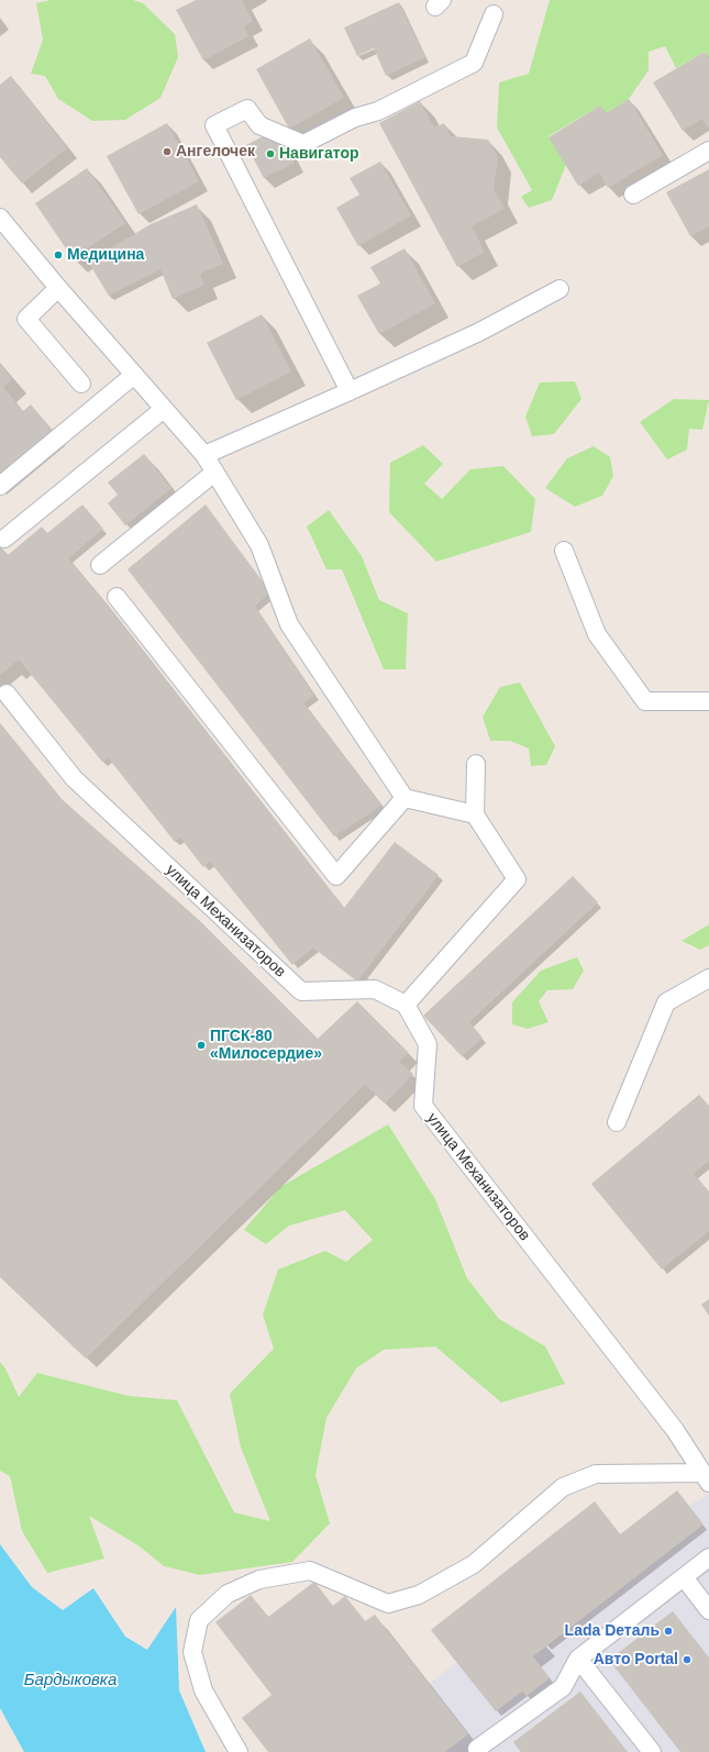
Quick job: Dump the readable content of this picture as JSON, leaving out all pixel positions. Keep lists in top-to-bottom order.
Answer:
{
  "streets": {
    "lane": ["улица Механизаторов"]
  },
  "water": ["Бардыковка"],
  "places": [
    "Ангелочек",
    "Навигатор",
    "Медицина",
    "ПГСК-80 «Милосердие»",
    "Lada Dеталь",
    "Авто Portal"
  ]
}
